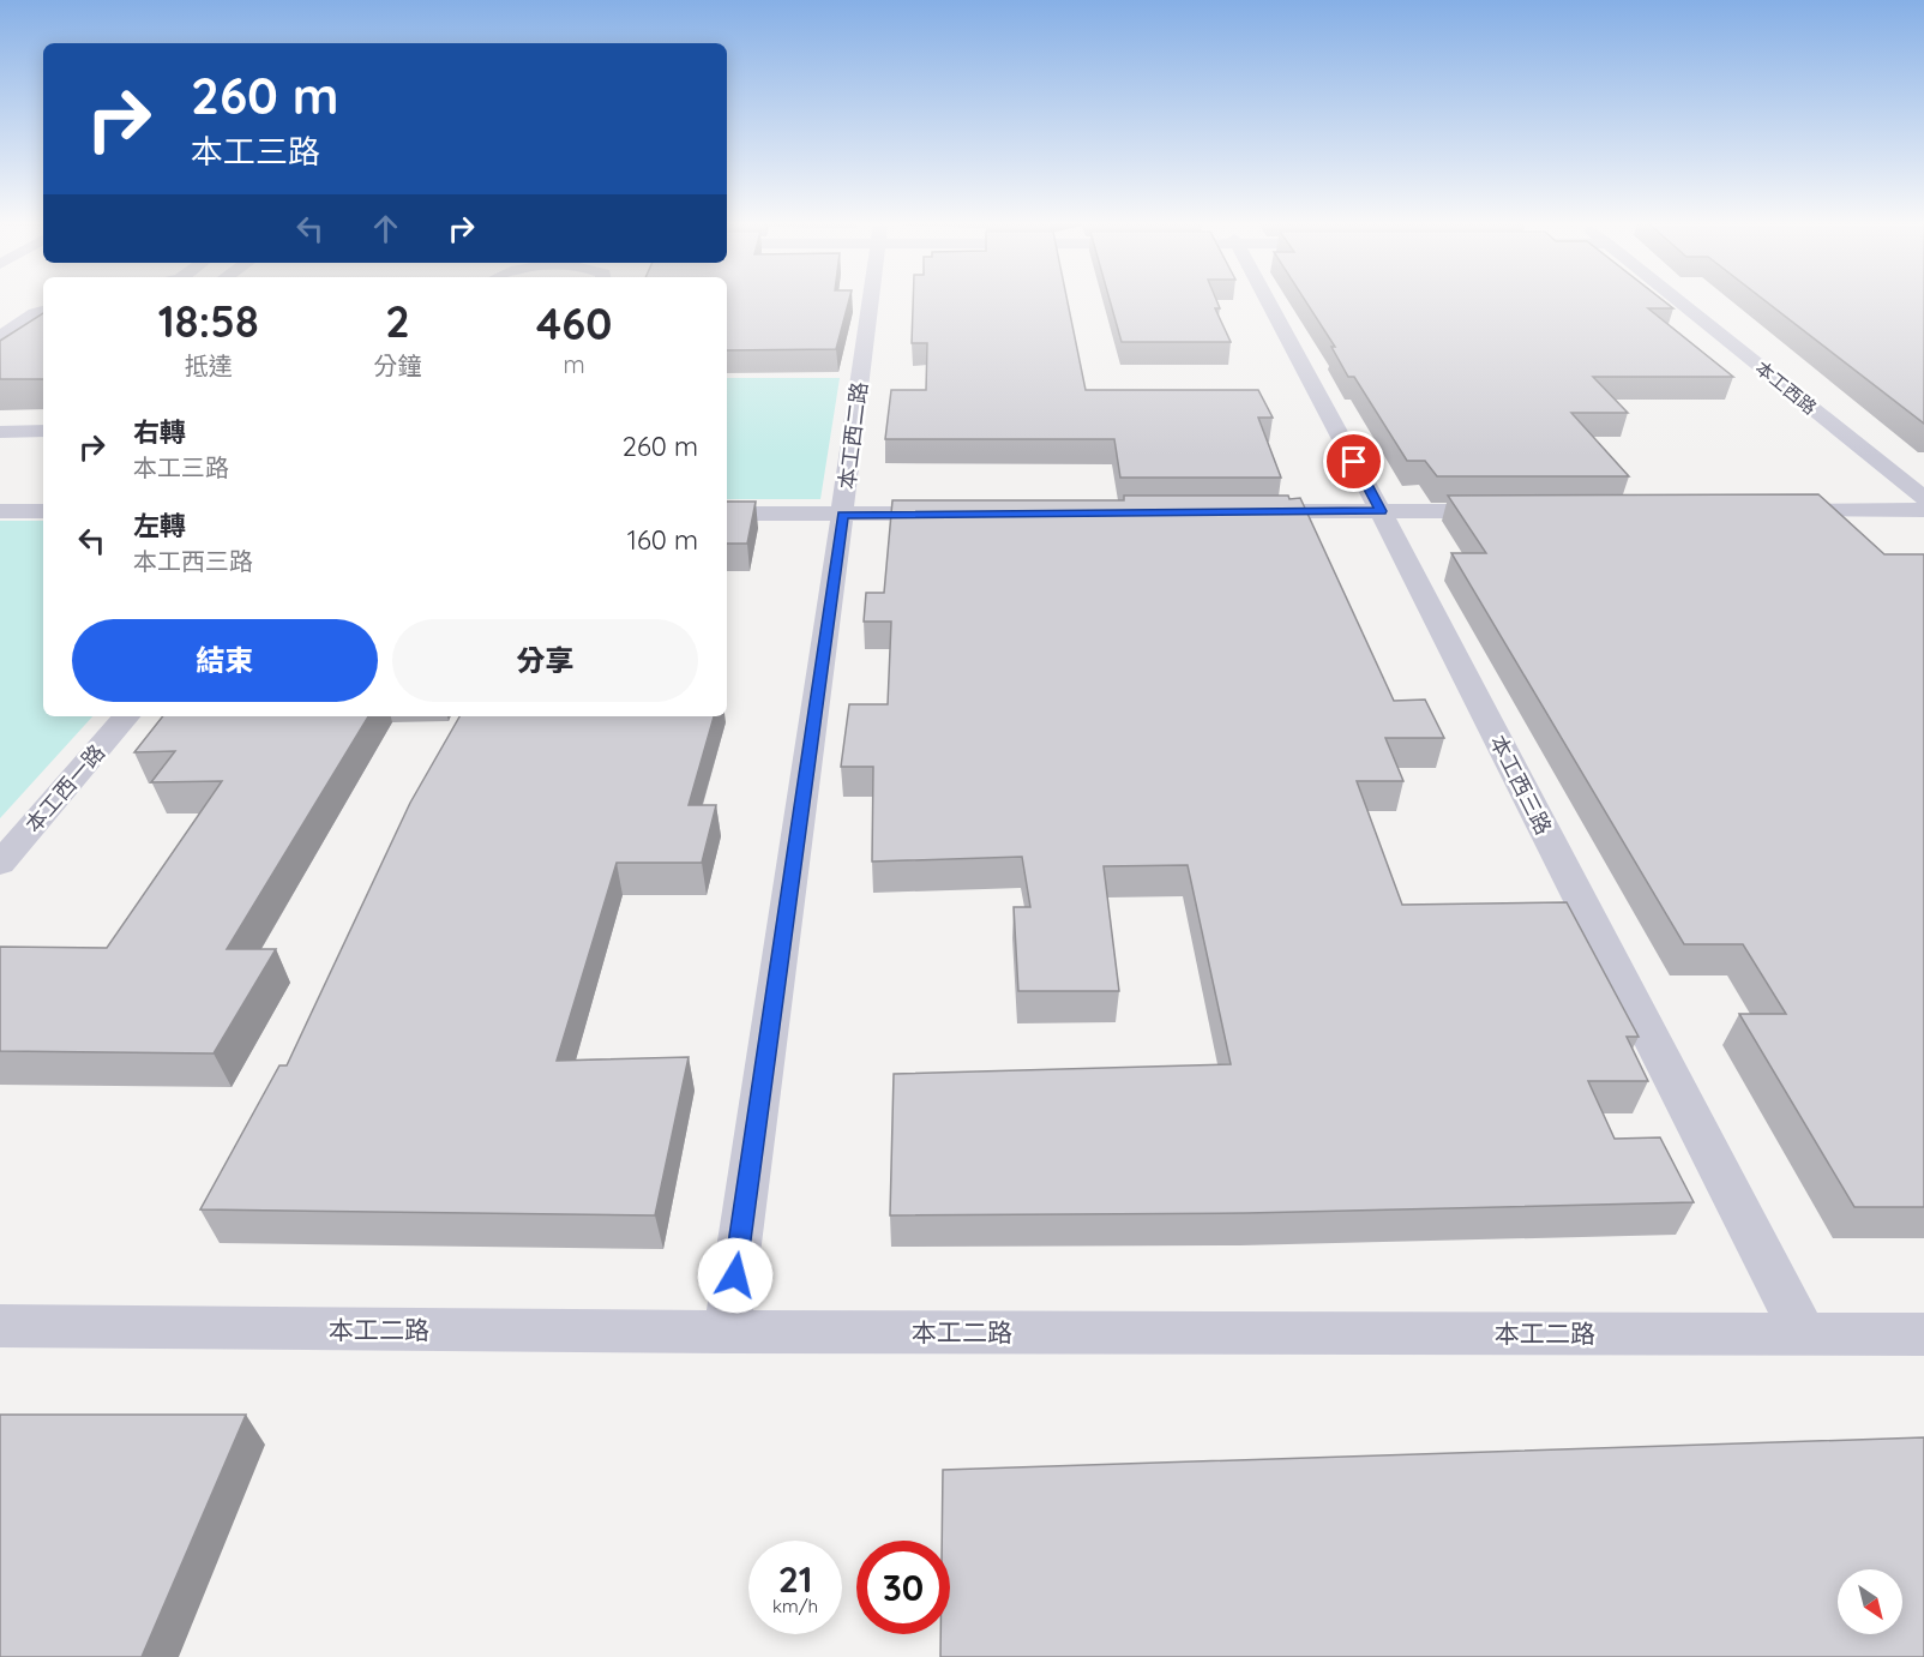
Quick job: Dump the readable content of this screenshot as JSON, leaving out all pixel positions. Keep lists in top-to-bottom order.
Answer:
{
  "streets": {
    "street": [
      "本工西路",
      "本工西二路",
      "本工西三路",
      "本工西一路",
      "本工二路"
    ]
  },
  "crossings": [
    ["本工西二路", "本工二路"],
    ["本工西三路", "本工二路"]
  ],
  "north": "bottom right",
  "page": {
    "turn": ["260 m", "本工三路"],
    "eta": [
      "18:58",
      "抵達",
      "2",
      "分鐘",
      "460",
      "m"
    ],
    "list": [
      {
        "name": "右轉",
        "note": "本工三路",
        "value": "260 m"
      },
      {
        "name": "左轉",
        "note": "本工西三路",
        "value": "160 m"
      }
    ],
    "buttons": ["結束", "分享"],
    "speed": "21 km/h",
    "limit": "30"
  }
}
